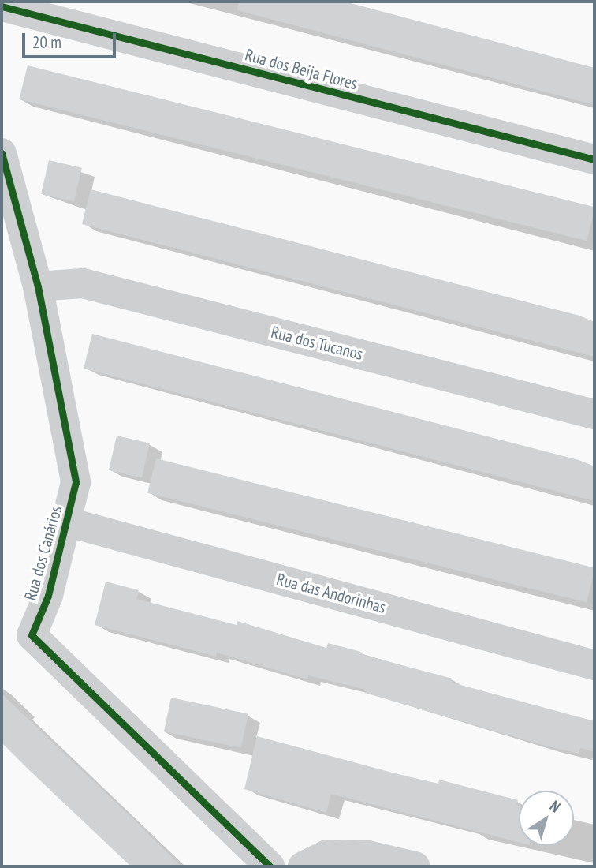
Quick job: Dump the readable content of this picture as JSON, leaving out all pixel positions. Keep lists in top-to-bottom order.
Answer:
{
  "streets": {
    "street": [
      "Rua dos Beija Flores",
      "Rua dos Tucanos",
      "Rua dos Canários",
      "Rua das Andorinhas"
    ]
  },
  "crossings": [
    ["Rua dos Tucanos", "Rua dos Canários"],
    ["Rua dos Canários", "Rua das Andorinhas"]
  ],
  "scale_bar": "20 m",
  "north": "top right"
}
